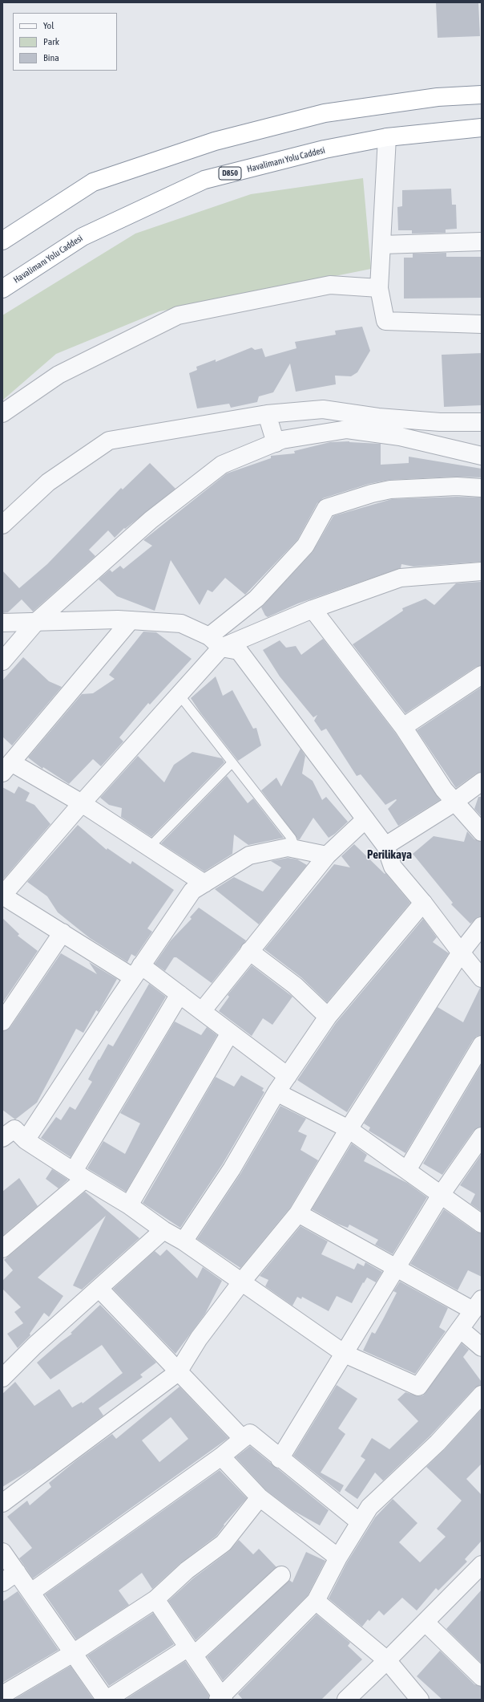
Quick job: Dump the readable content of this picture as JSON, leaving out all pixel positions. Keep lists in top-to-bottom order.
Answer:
{
  "streets": {
    "highway": ["Havalimanı Yolu Caddesi", "D850"]
  },
  "districts": ["Perilikaya"],
  "legend": ["Yol", "Park", "Bina"]
}
